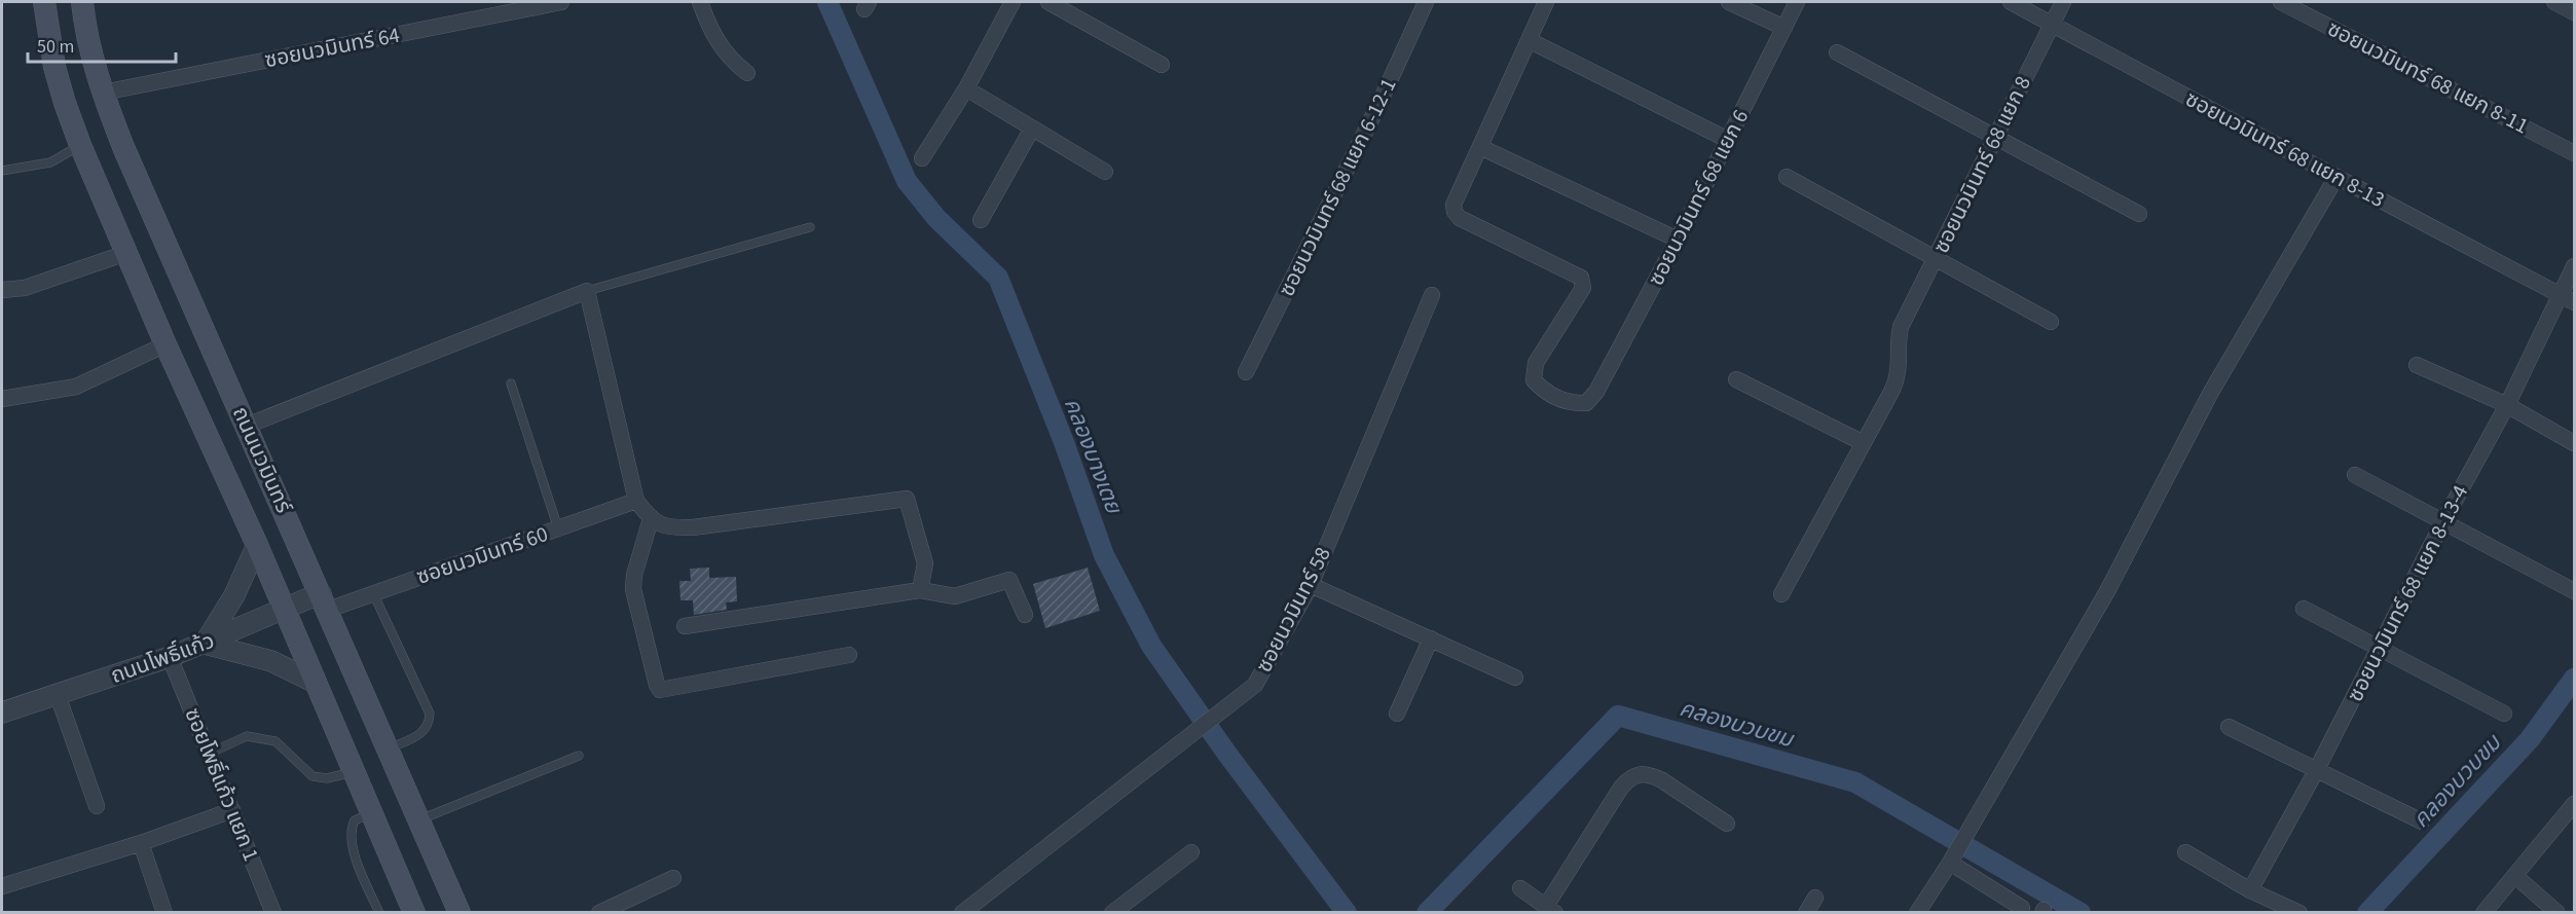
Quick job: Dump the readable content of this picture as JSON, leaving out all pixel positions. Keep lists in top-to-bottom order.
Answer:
{
  "streets": {
    "main road": ["ถนนนวมินทร์"],
    "street": [
      "ซอยนวมินทร์ 64",
      "ซอยนวมินทร์ 68 แยก 8-11",
      "ซอยนวมินทร์ 68 แยก 8-13",
      "ซอยนวมินทร์ 68 แยก 8",
      "ซอยนวมินทร์ 68 แยก 6-12-1",
      "ซอยนวมินทร์ 68 แยก 6",
      "ซอยนวมินทร์ 60",
      "ซอยนวมินทร์ 68 แยก 8-13-4",
      "ซอยนวมินทร์ 58",
      "ถนนโพธิ์แก้ว",
      "ซอยโพธิ์แก้ว แยก 1"
    ]
  },
  "crossings": [
    ["ซอยนวมินทร์ 64", "ถนนนวมินทร์"],
    ["ซอยนวมินทร์ 68 แยก 8-13", "ซอยนวมินทร์ 68 แยก 8"],
    ["ซอยนวมินทร์ 68 แยก 8-13", "ซอยนวมินทร์ 68 แยก 8-13-4"],
    ["ถนนนวมินทร์", "ซอยนวมินทร์ 60"],
    ["ถนนนวมินทร์", "ถนนโพธิ์แก้ว"],
    ["ซอยนวมินทร์ 60", "ถนนโพธิ์แก้ว"],
    ["ถนนโพธิ์แก้ว", "ซอยโพธิ์แก้ว แยก 1"]
  ],
  "water": ["คลองบางเตย", "คลองบวบขม"],
  "scale_bar": "50 m"
}
